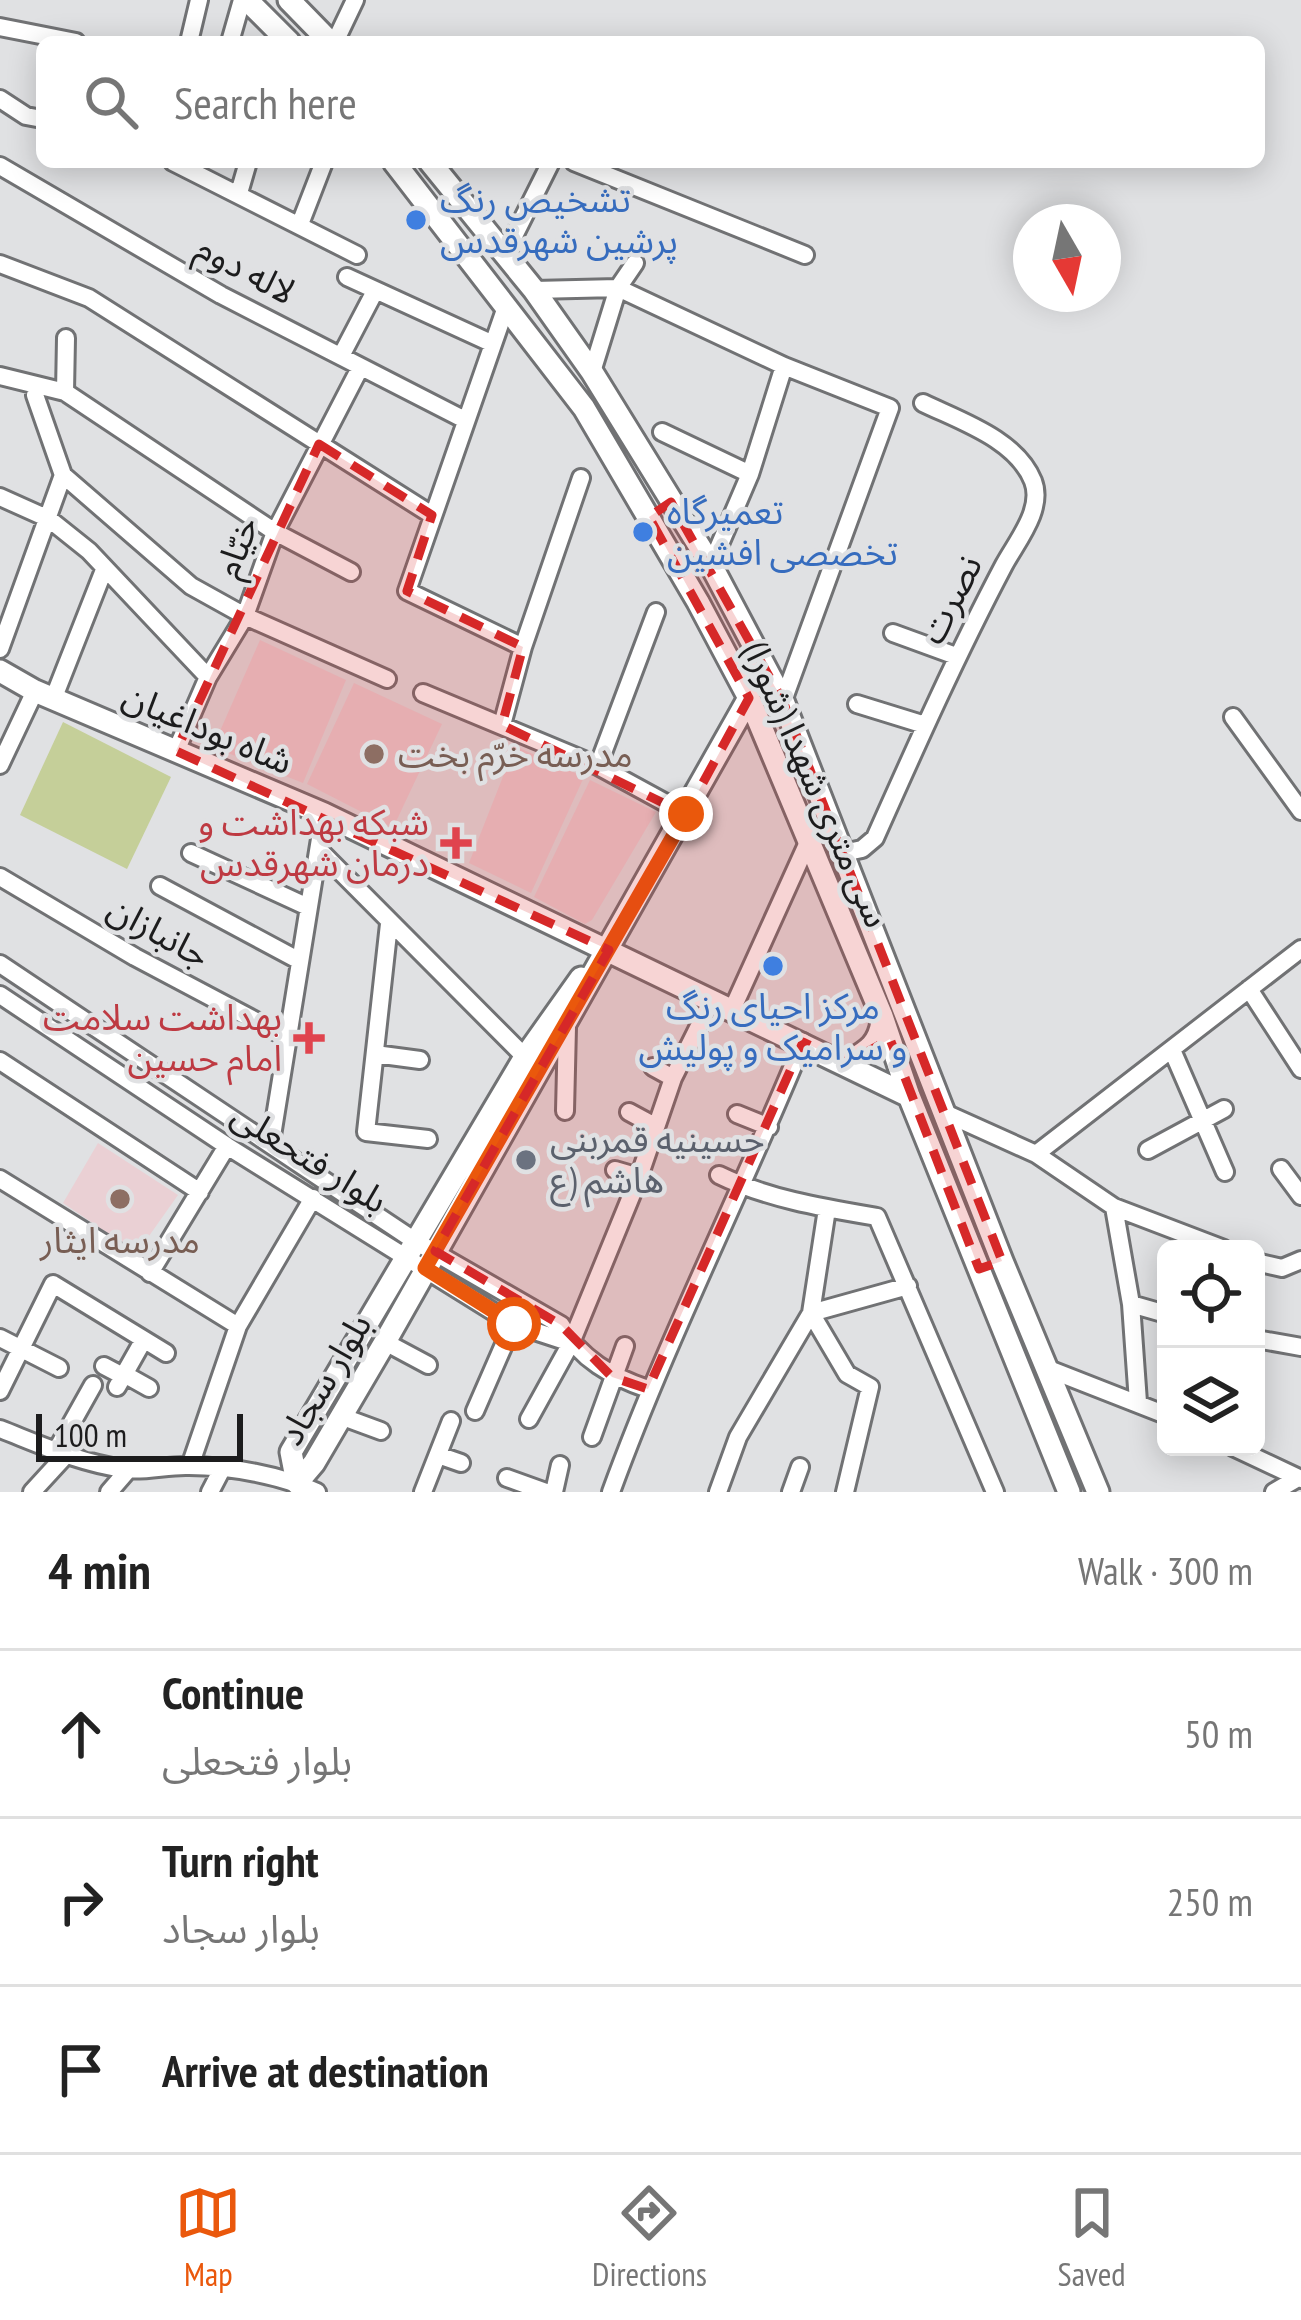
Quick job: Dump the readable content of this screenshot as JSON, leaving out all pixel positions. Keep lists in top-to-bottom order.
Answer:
{
  "streets": {
    "main road": ["شاه بوداغیان", "سی متری شهدا (شورا)", "بلوار سجاد"],
    "street": [
      "لاله دوم",
      "خیّام",
      "نصرت",
      "جانبازان",
      "بلوار فتحعلی"
    ]
  },
  "crossings": [
    ["لاله دوم", "خیّام"],
    ["خیّام", "شاه بوداغیان"],
    ["نصرت", "سی متری شهدا (شورا)"],
    ["شاه بوداغیان", "سی متری شهدا (شورا)"],
    ["شاه بوداغیان", "بلوار سجاد"],
    ["سی متری شهدا (شورا)", "بلوار سجاد"],
    ["بلوار فتحعلی", "بلوار سجاد"]
  ],
  "places": {
    "other": [
      "تشخیص رنگ پرشین شهرقدس",
      "تعمیرگاه تخصصی افشین",
      "مدرسه خرّم بخت",
      "مرکز احیای رنگ و سرامیک و پولیش",
      "حسینیه قمربنی هاشم (ع",
      "مدرسه ایثار"
    ],
    "health": ["شبکه بهداشت و درمان شهرقدس", "بهداشت سلامت امام حسین"]
  },
  "scale_bar": "100 m",
  "north": "bottom",
  "page": {
    "search": "Search here",
    "scale": "100 m",
    "heading": ["4 min", "Walk · 300 m"],
    "list": [
      ["Continue", "بلوار فتحعلی", "50 m"],
      ["Turn right", "بلوار سجاد", "250 m"],
      "Arrive at destination"
    ],
    "nav": ["Map", "Directions", "Saved"]
  }
}
